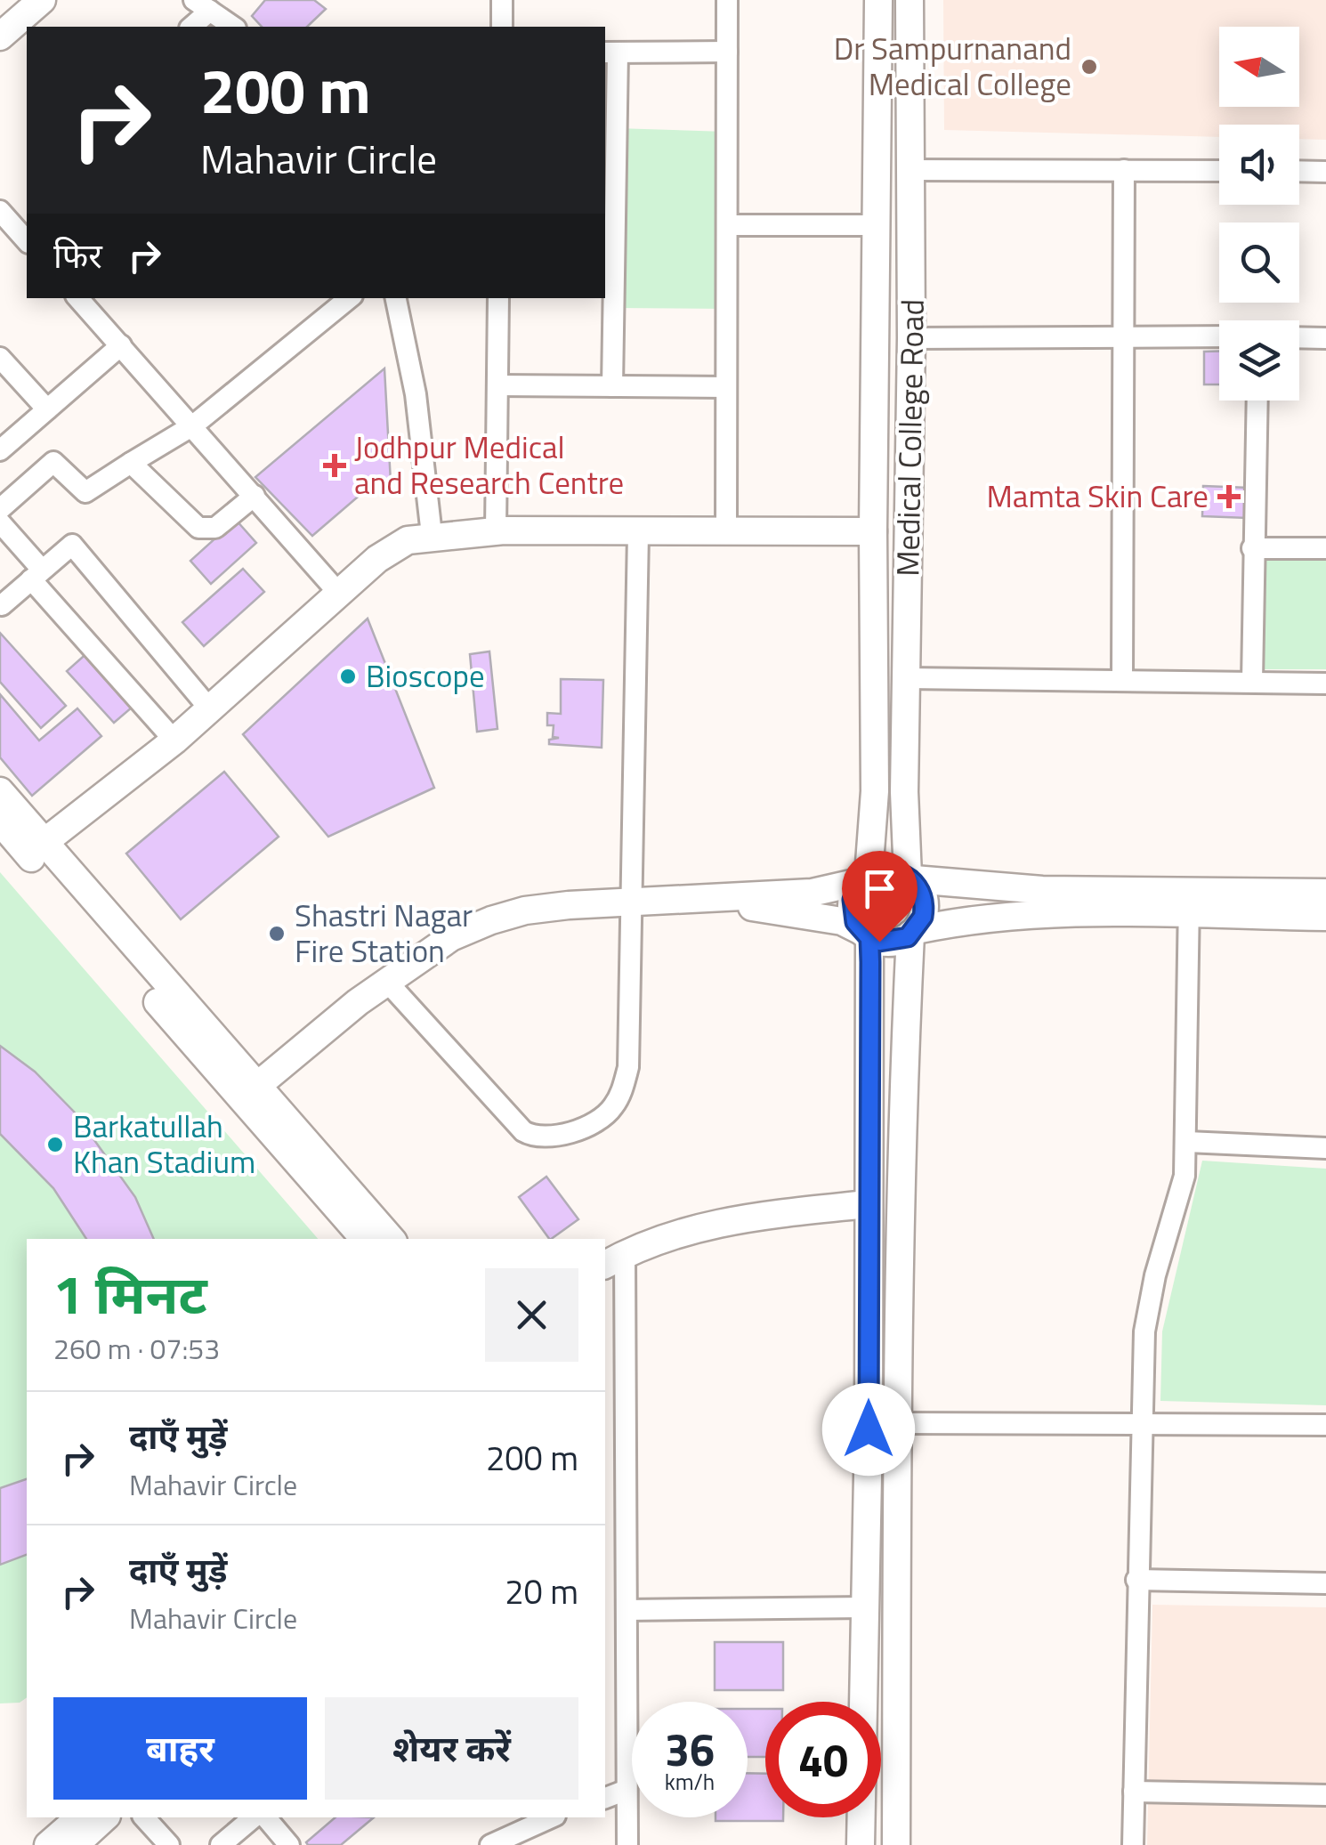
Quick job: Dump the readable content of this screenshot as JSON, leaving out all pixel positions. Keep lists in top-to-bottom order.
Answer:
{
  "streets": {
    "street": ["Medical College Road"]
  },
  "places": {
    "other": [
      "Dr Sampurnanand Medical College",
      "Bioscope",
      "Shastri Nagar Fire Station",
      "Barkatullah Khan Stadium"
    ],
    "health": ["Jodhpur Medical and Research Centre", "Mamta Skin Care"]
  },
  "north": "left",
  "page": {
    "turn": ["200 m", "Mahavir Circle"],
    "then": "फिर",
    "heading": ["1 मिनट", "260 m · 07:53"],
    "list": [
      {
        "name": "दाएँ मुड़ें",
        "note": "Mahavir Circle",
        "value": "200 m"
      },
      {
        "name": "दाएँ मुड़ें",
        "note": "Mahavir Circle",
        "value": "20 m"
      }
    ],
    "buttons": ["बाहर", "शेयर करें"],
    "speed": "36 km/h",
    "limit": "40"
  }
}
